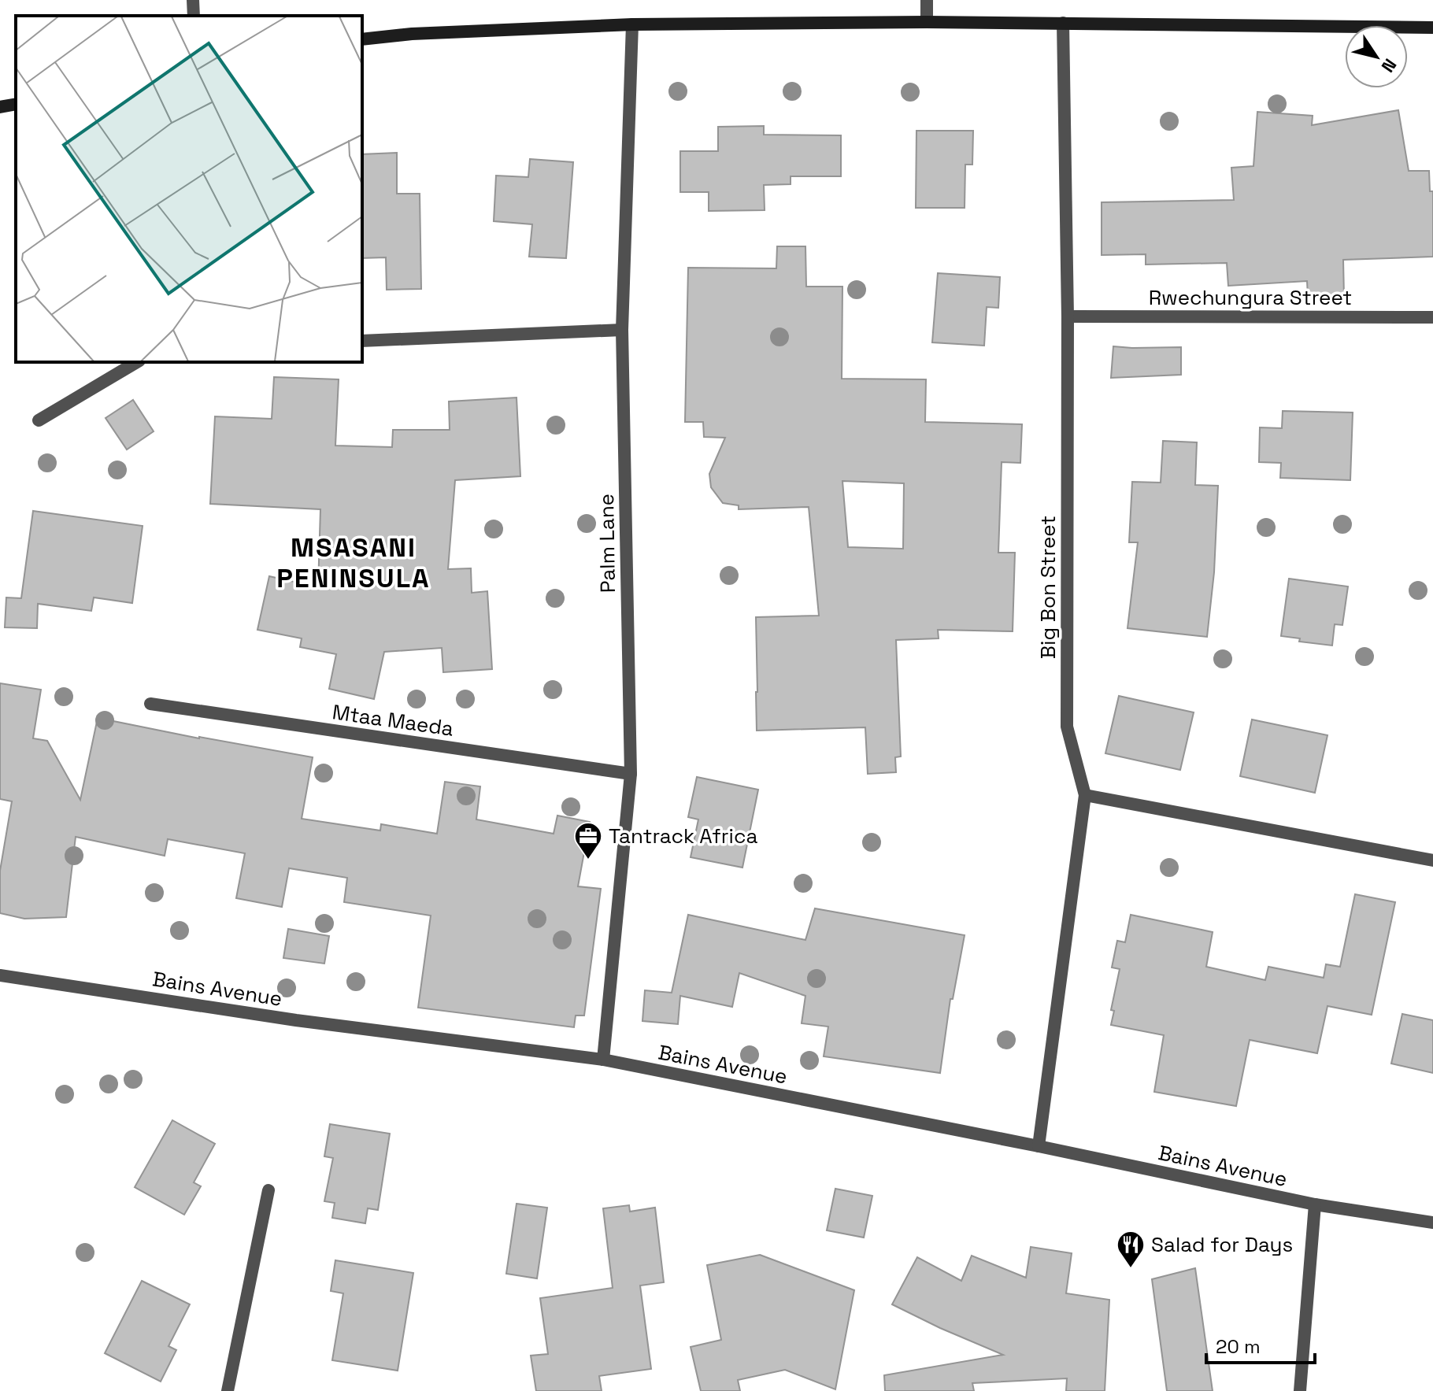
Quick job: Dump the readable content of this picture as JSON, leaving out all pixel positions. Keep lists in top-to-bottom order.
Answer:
{
  "streets": {
    "street": [
      "Rwechungura Street",
      "Palm Lane",
      "Big Bon Street",
      "Mtaa Maeda",
      "Bains Avenue"
    ]
  },
  "crossings": [
    ["Rwechungura Street", "Big Bon Street"],
    ["Palm Lane", "Mtaa Maeda"],
    ["Palm Lane", "Bains Avenue"],
    ["Big Bon Street", "Bains Avenue"]
  ],
  "districts": ["MSASANI PENINSULA"],
  "places": {
    "office": ["Tantrack Africa"],
    "restaurant": ["Salad for Days"]
  },
  "scale_bar": "20 m",
  "north": "bottom right"
}
